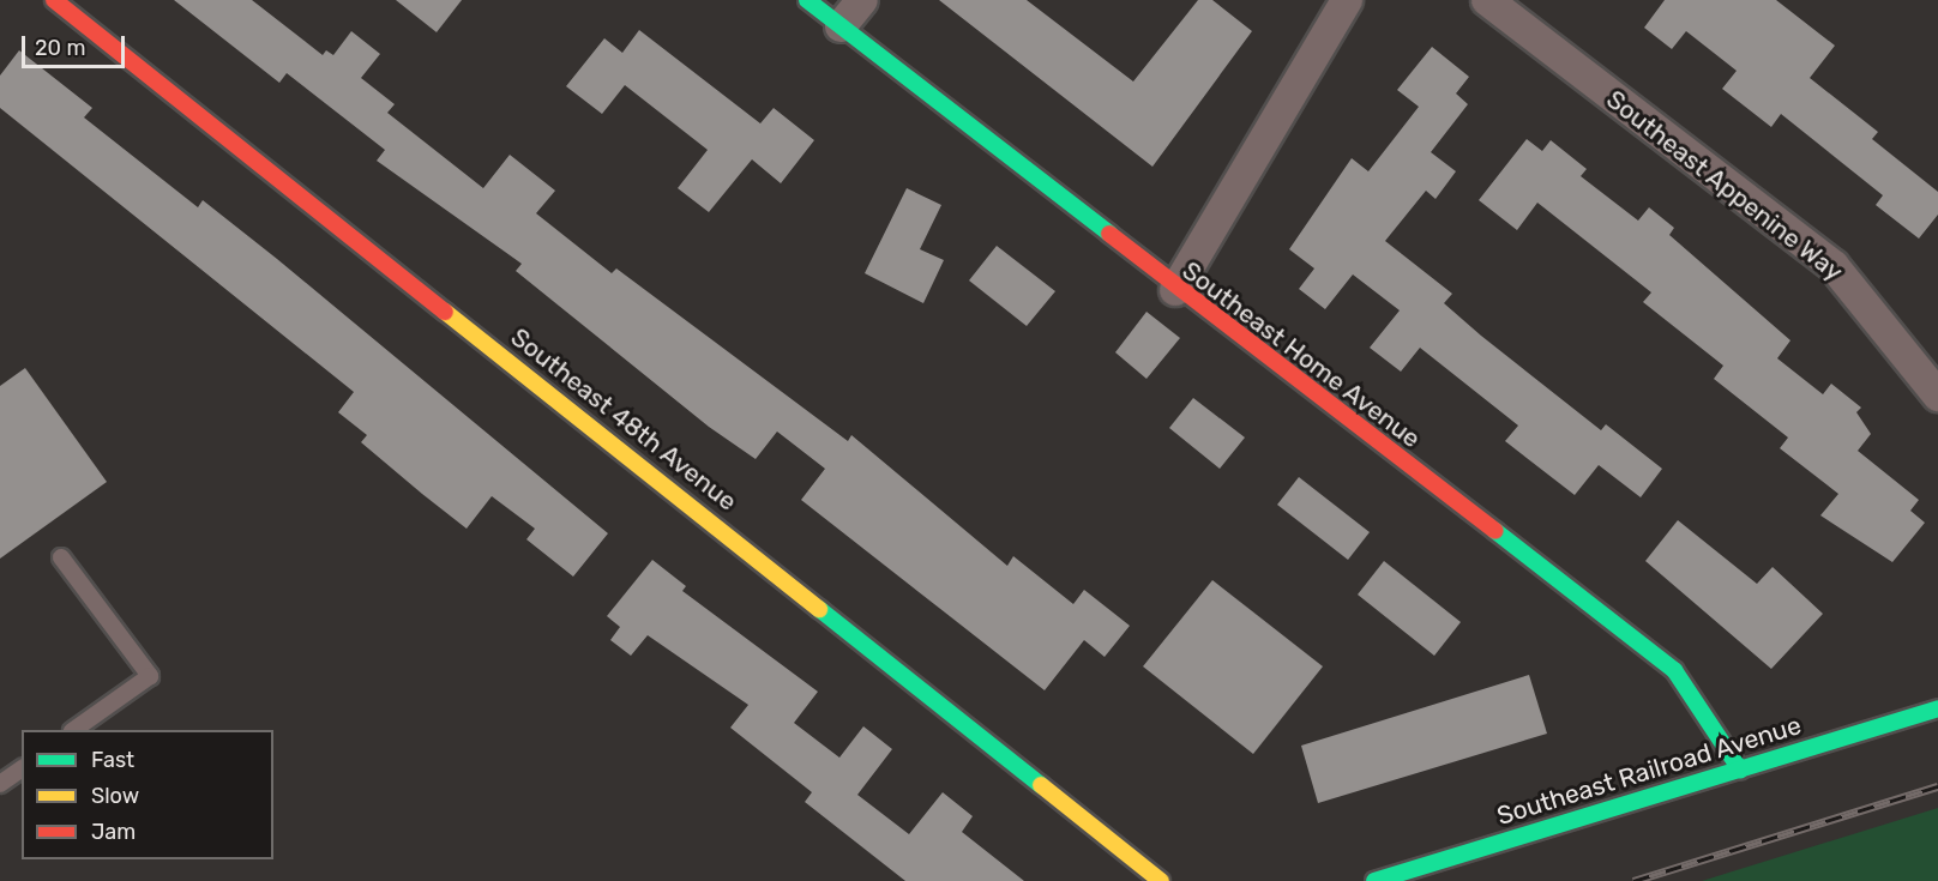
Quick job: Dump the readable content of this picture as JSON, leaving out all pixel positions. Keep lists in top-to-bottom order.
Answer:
{
  "streets": {
    "street": [
      "Southeast Appenine Way",
      "Southeast Home Avenue",
      "Southeast 48th Avenue",
      "Southeast Railroad Avenue"
    ]
  },
  "crossings": [
    ["Southeast Home Avenue", "Southeast Railroad Avenue"]
  ],
  "legend": ["Fast", "Slow", "Jam"],
  "scale_bar": "20 m"
}
